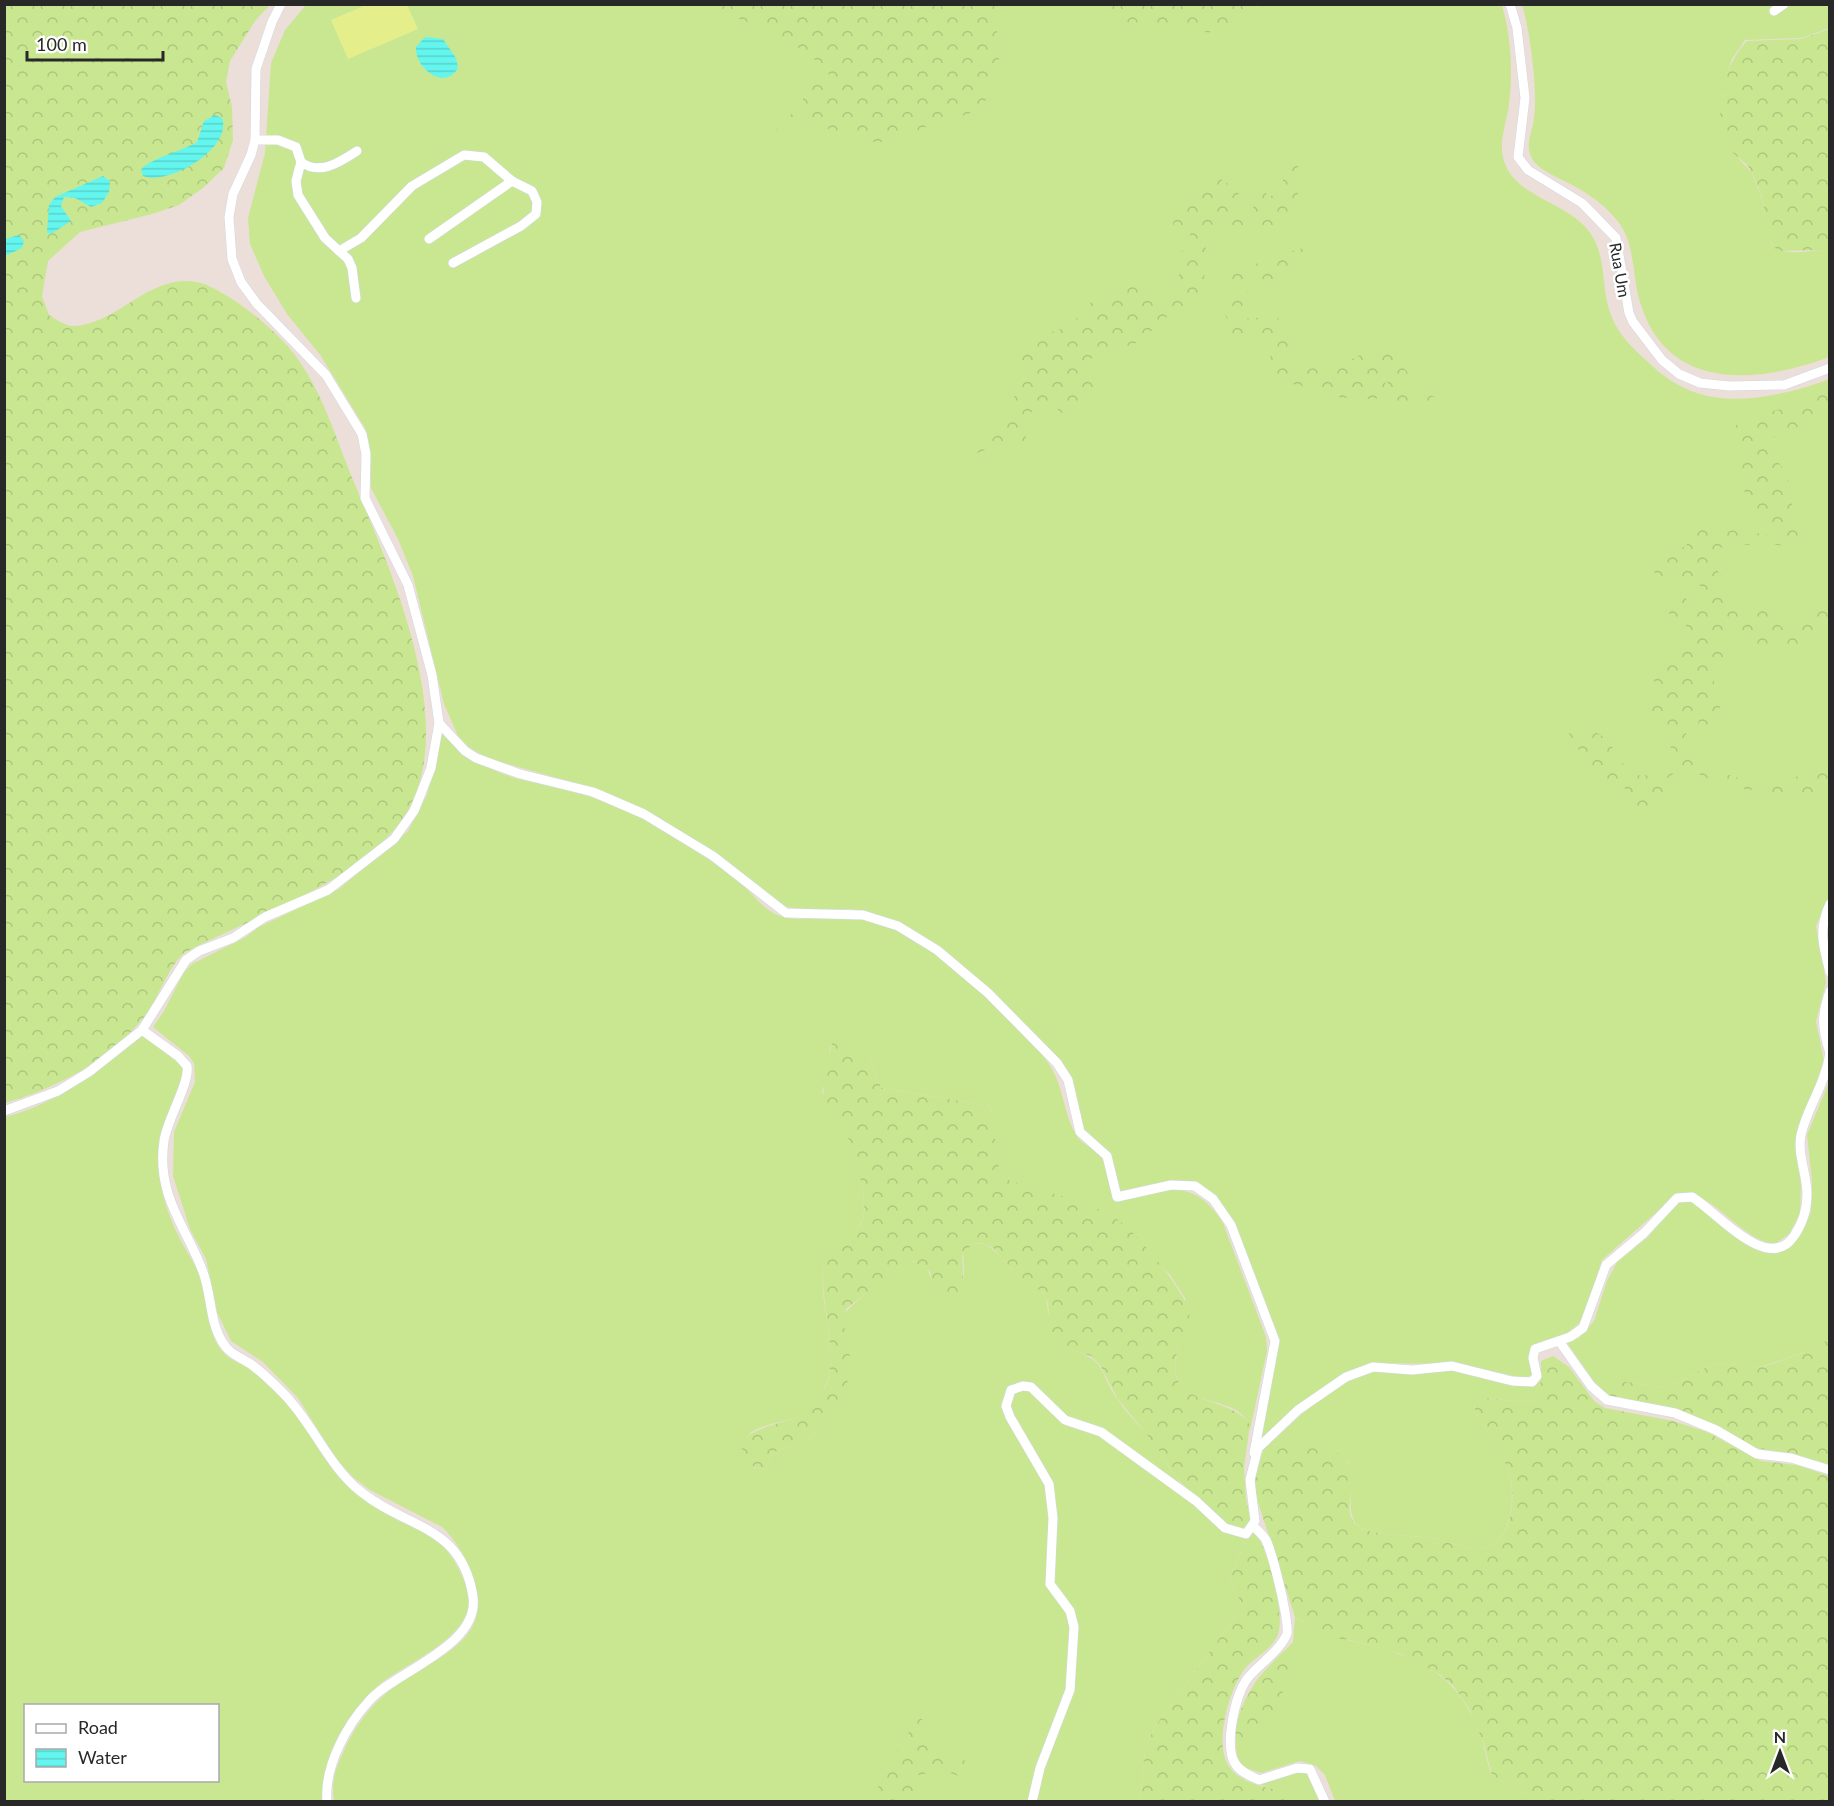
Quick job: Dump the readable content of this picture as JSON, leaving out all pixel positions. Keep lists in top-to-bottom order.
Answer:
{
  "streets": {
    "street": ["Rua Um"]
  },
  "legend": ["Road", "Water"],
  "scale_bar": "100 m",
  "north": "top"
}
